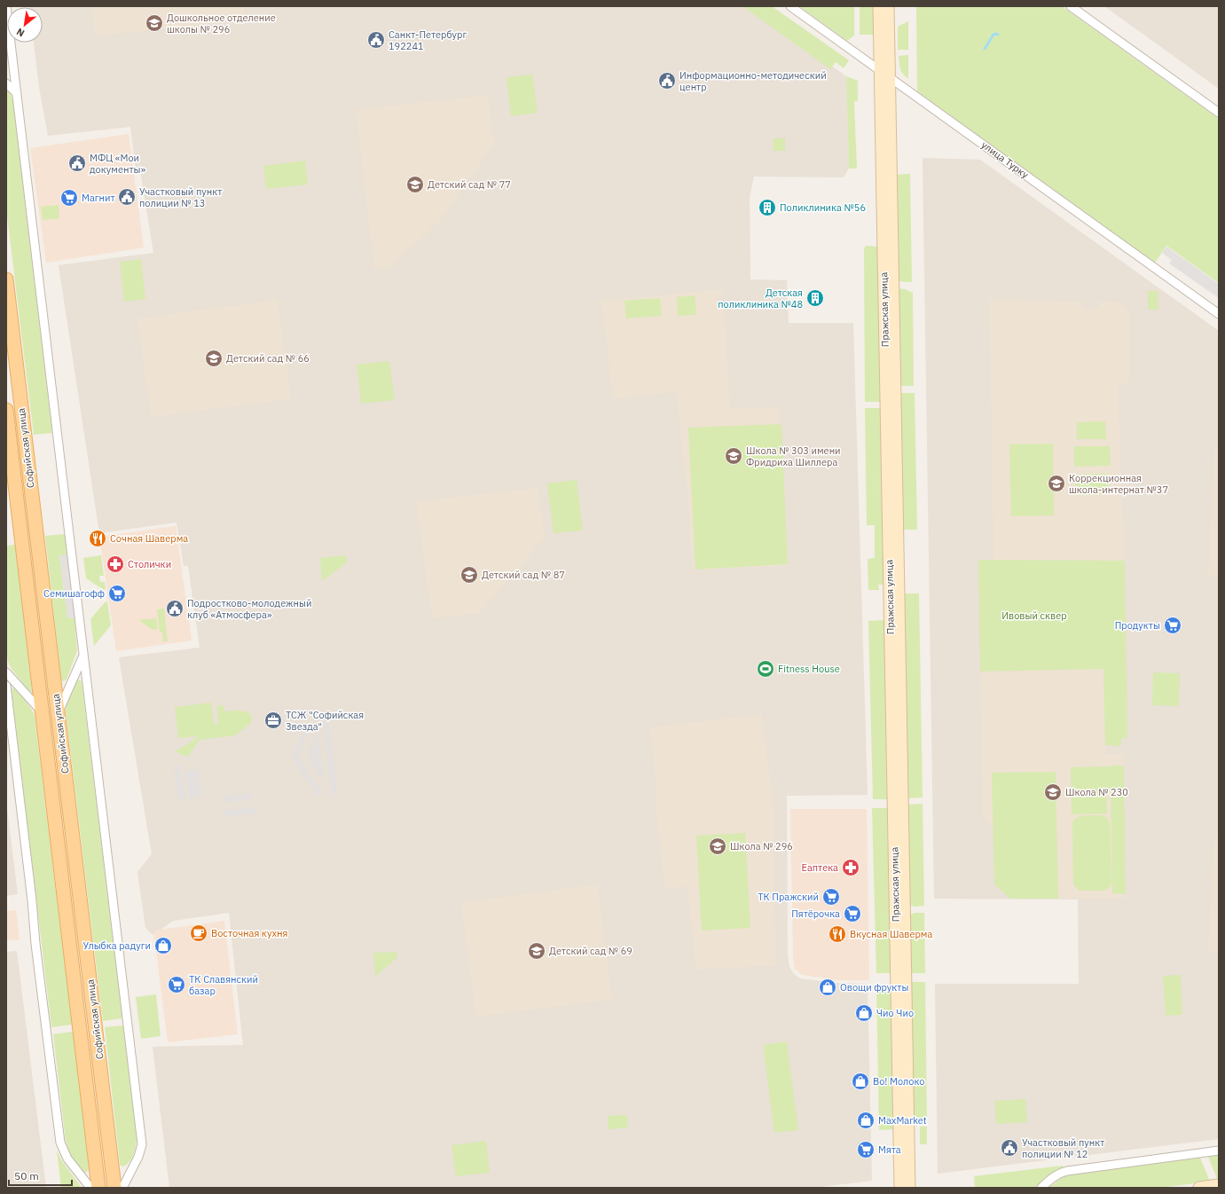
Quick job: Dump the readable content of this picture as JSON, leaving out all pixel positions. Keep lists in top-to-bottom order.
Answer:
{
  "streets": {
    "main road": ["Софийская улица"],
    "street": ["улица Турку", "Пражская улица"]
  },
  "crossings": [
    ["улица Турку", "Пражская улица"]
  ],
  "parks": ["Ивовый сквер"],
  "places": {
    "school or university": [
      "Дошкольное отделение школы № 296",
      "Детский сад № 77",
      "Детский сад № 66",
      "Школа № 303 имени Фридриха Шиллера",
      "Коррекционная школа-интернат №37",
      "Детский сад № 87",
      "Школа № 230",
      "Школа № 296",
      "Детский сад № 69"
    ],
    "public building": [
      "Санкт-Петербург 192241",
      "Информационно-методический центр",
      "МФЦ «Мои документы»",
      "Участковый пункт полиции № 13",
      "Подростково-молодежный клуб «Атмосфера»",
      "Участковый пункт полиции № 12"
    ],
    "supermarket": [
      "Магнит",
      "Семишагофф",
      "Продукты",
      "ТК Пражский",
      "Пятёрочка",
      "ТК Славянский базар",
      "Мята"
    ],
    "building": ["Поликлиника №56", "Детская поликлиника №48"],
    "restaurant": ["Сочная Шаверма", "Вкусная Шаверма"],
    "pharmacy": ["Столички", "Еаптека"],
    "sports": ["Fitness House"],
    "office": ["ТСЖ \"Софийская Звезда\""],
    "cafe": ["Восточная кухня"],
    "shop": [
      "Улыбка радуги",
      "Овощи фрукты",
      "Чио Чио",
      "Во! Молоко",
      "MaxMarket"
    ]
  },
  "scale_bar": "50 m",
  "north": "bottom left"
}
